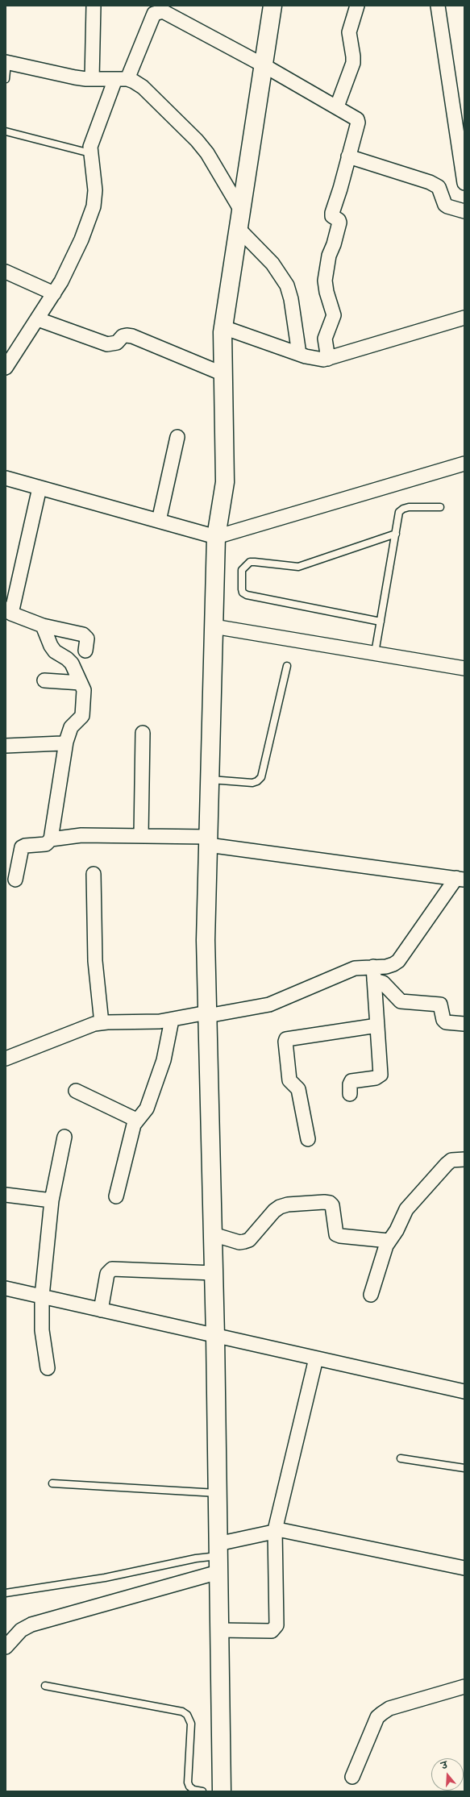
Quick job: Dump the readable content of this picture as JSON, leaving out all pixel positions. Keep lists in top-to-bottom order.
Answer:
{
  "north": "top"
}
